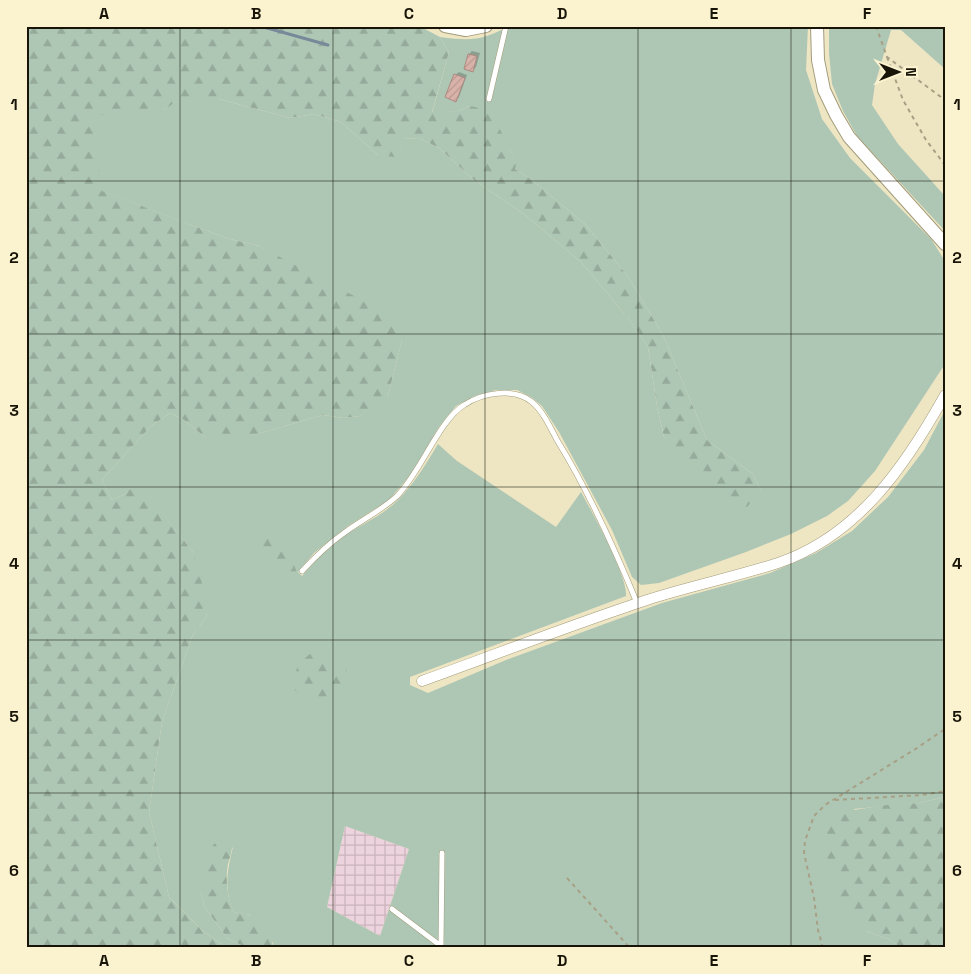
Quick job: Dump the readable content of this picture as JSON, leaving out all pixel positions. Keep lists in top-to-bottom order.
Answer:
{
  "north": "right",
  "grid": {
    "columns": [
      "A",
      "B",
      "C",
      "D",
      "E",
      "F"
    ],
    "rows": [
      "1",
      "2",
      "3",
      "4",
      "5",
      "6"
    ]
  }
}
